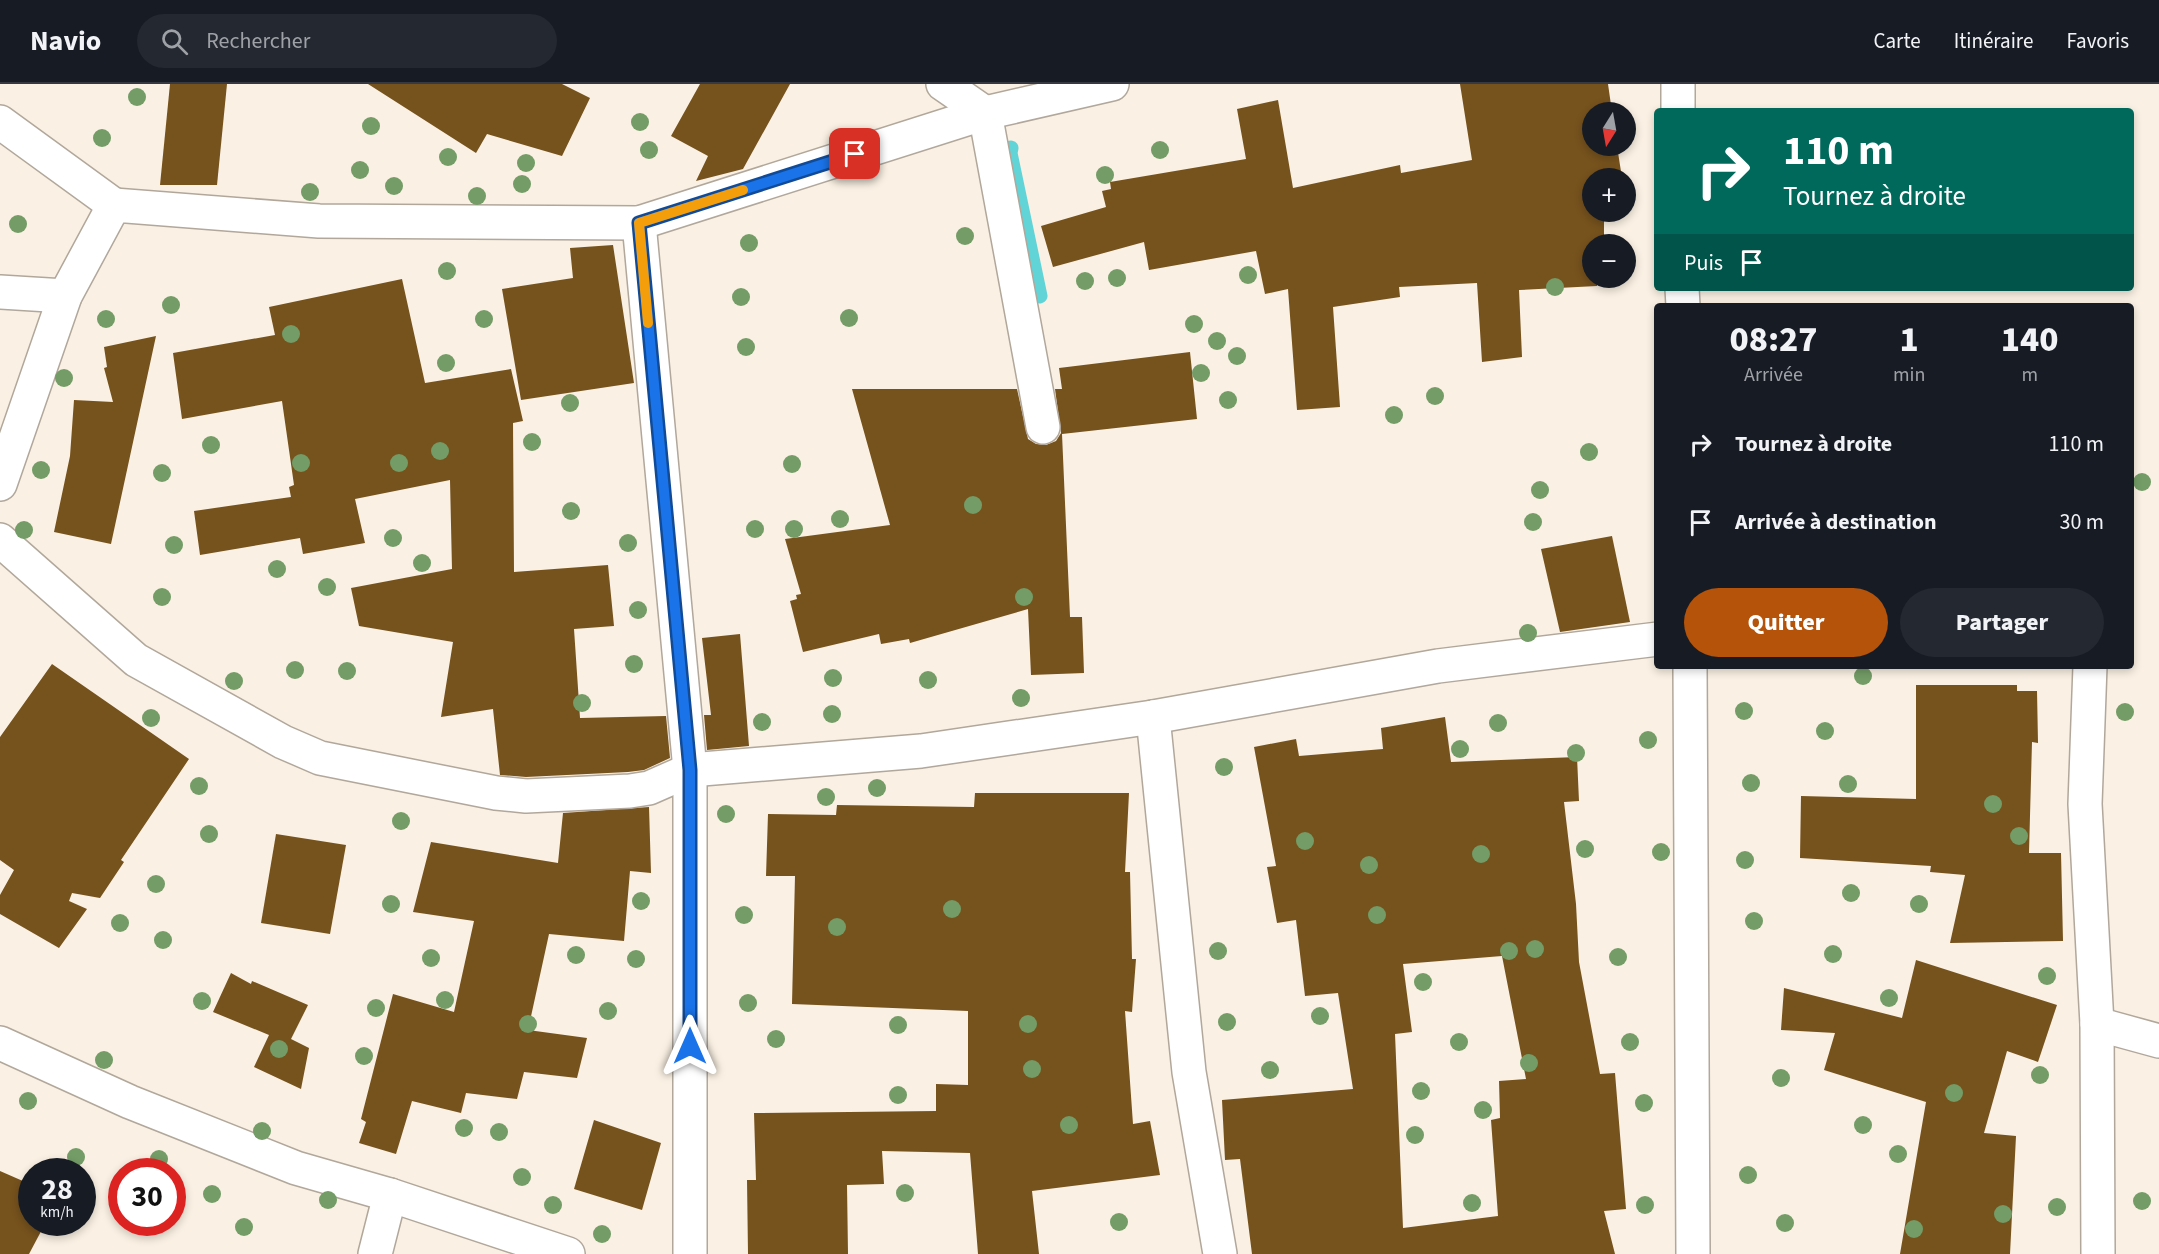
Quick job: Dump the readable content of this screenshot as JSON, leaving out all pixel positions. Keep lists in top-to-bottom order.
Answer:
{
  "north": "bottom",
  "page": {
    "header": "Navio",
    "search": "Rechercher",
    "nav": ["Carte", "Itinéraire", "Favoris"],
    "map_buttons": ["+", "−"],
    "turn": ["110 m", "Tournez à droite"],
    "then": "Puis",
    "eta": [
      "08:27",
      "Arrivée",
      "1",
      "min",
      "140",
      "m"
    ],
    "list": [
      {
        "name": "Tournez à droite",
        "value": "110 m"
      },
      {
        "name": "Arrivée à destination",
        "value": "30 m"
      }
    ],
    "buttons": ["Quitter", "Partager"],
    "speed": "28 km/h",
    "limit": "30"
  }
}
